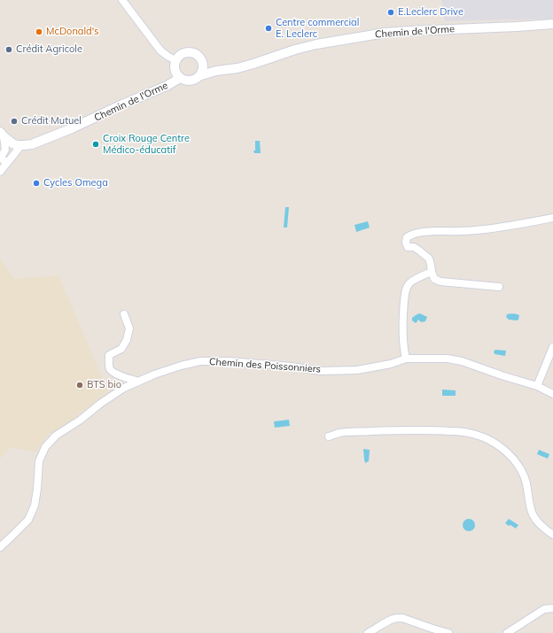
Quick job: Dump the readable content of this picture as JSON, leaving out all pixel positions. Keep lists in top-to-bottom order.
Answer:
{
  "streets": {
    "street": ["Chemin de l'Orme", "Chemin des Poissonniers"]
  },
  "places": [
    "E.Leclerc Drive",
    "Centre commercial E. Leclerc",
    "McDonald's",
    "Crédit Agricole",
    "Crédit Mutuel",
    "Croix Rouge Centre Médico-éducatif",
    "Cycles Omega",
    "BTS bio"
  ]
}
